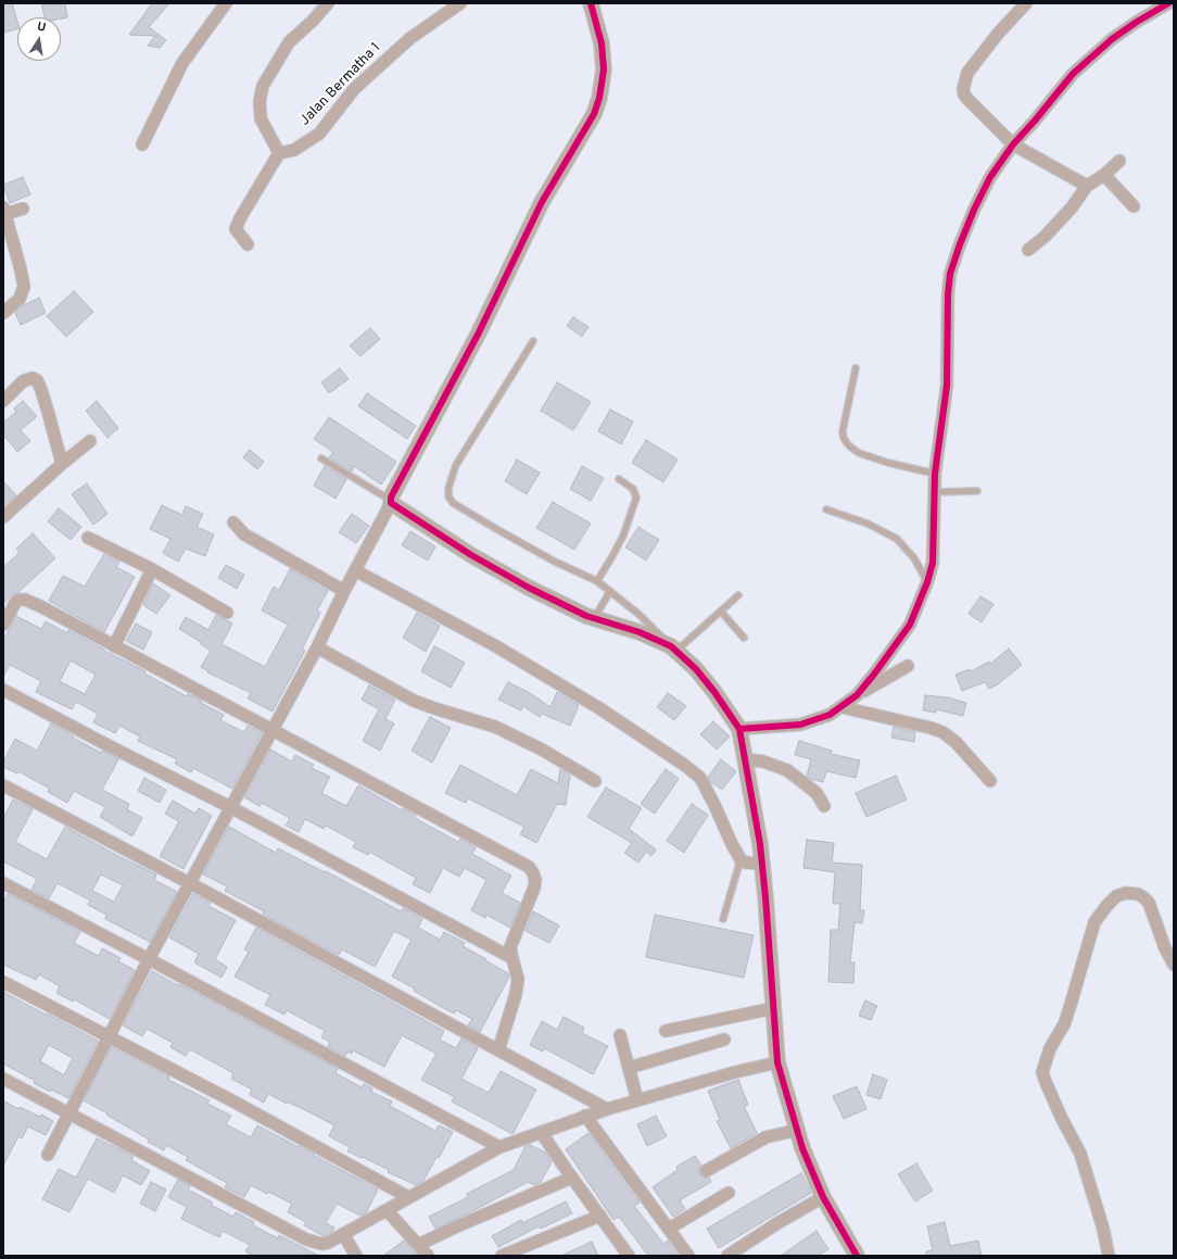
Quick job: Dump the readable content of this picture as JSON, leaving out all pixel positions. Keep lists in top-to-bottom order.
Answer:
{
  "streets": {
    "street": ["Jalan Bermatha 1"]
  },
  "north": "top"
}
